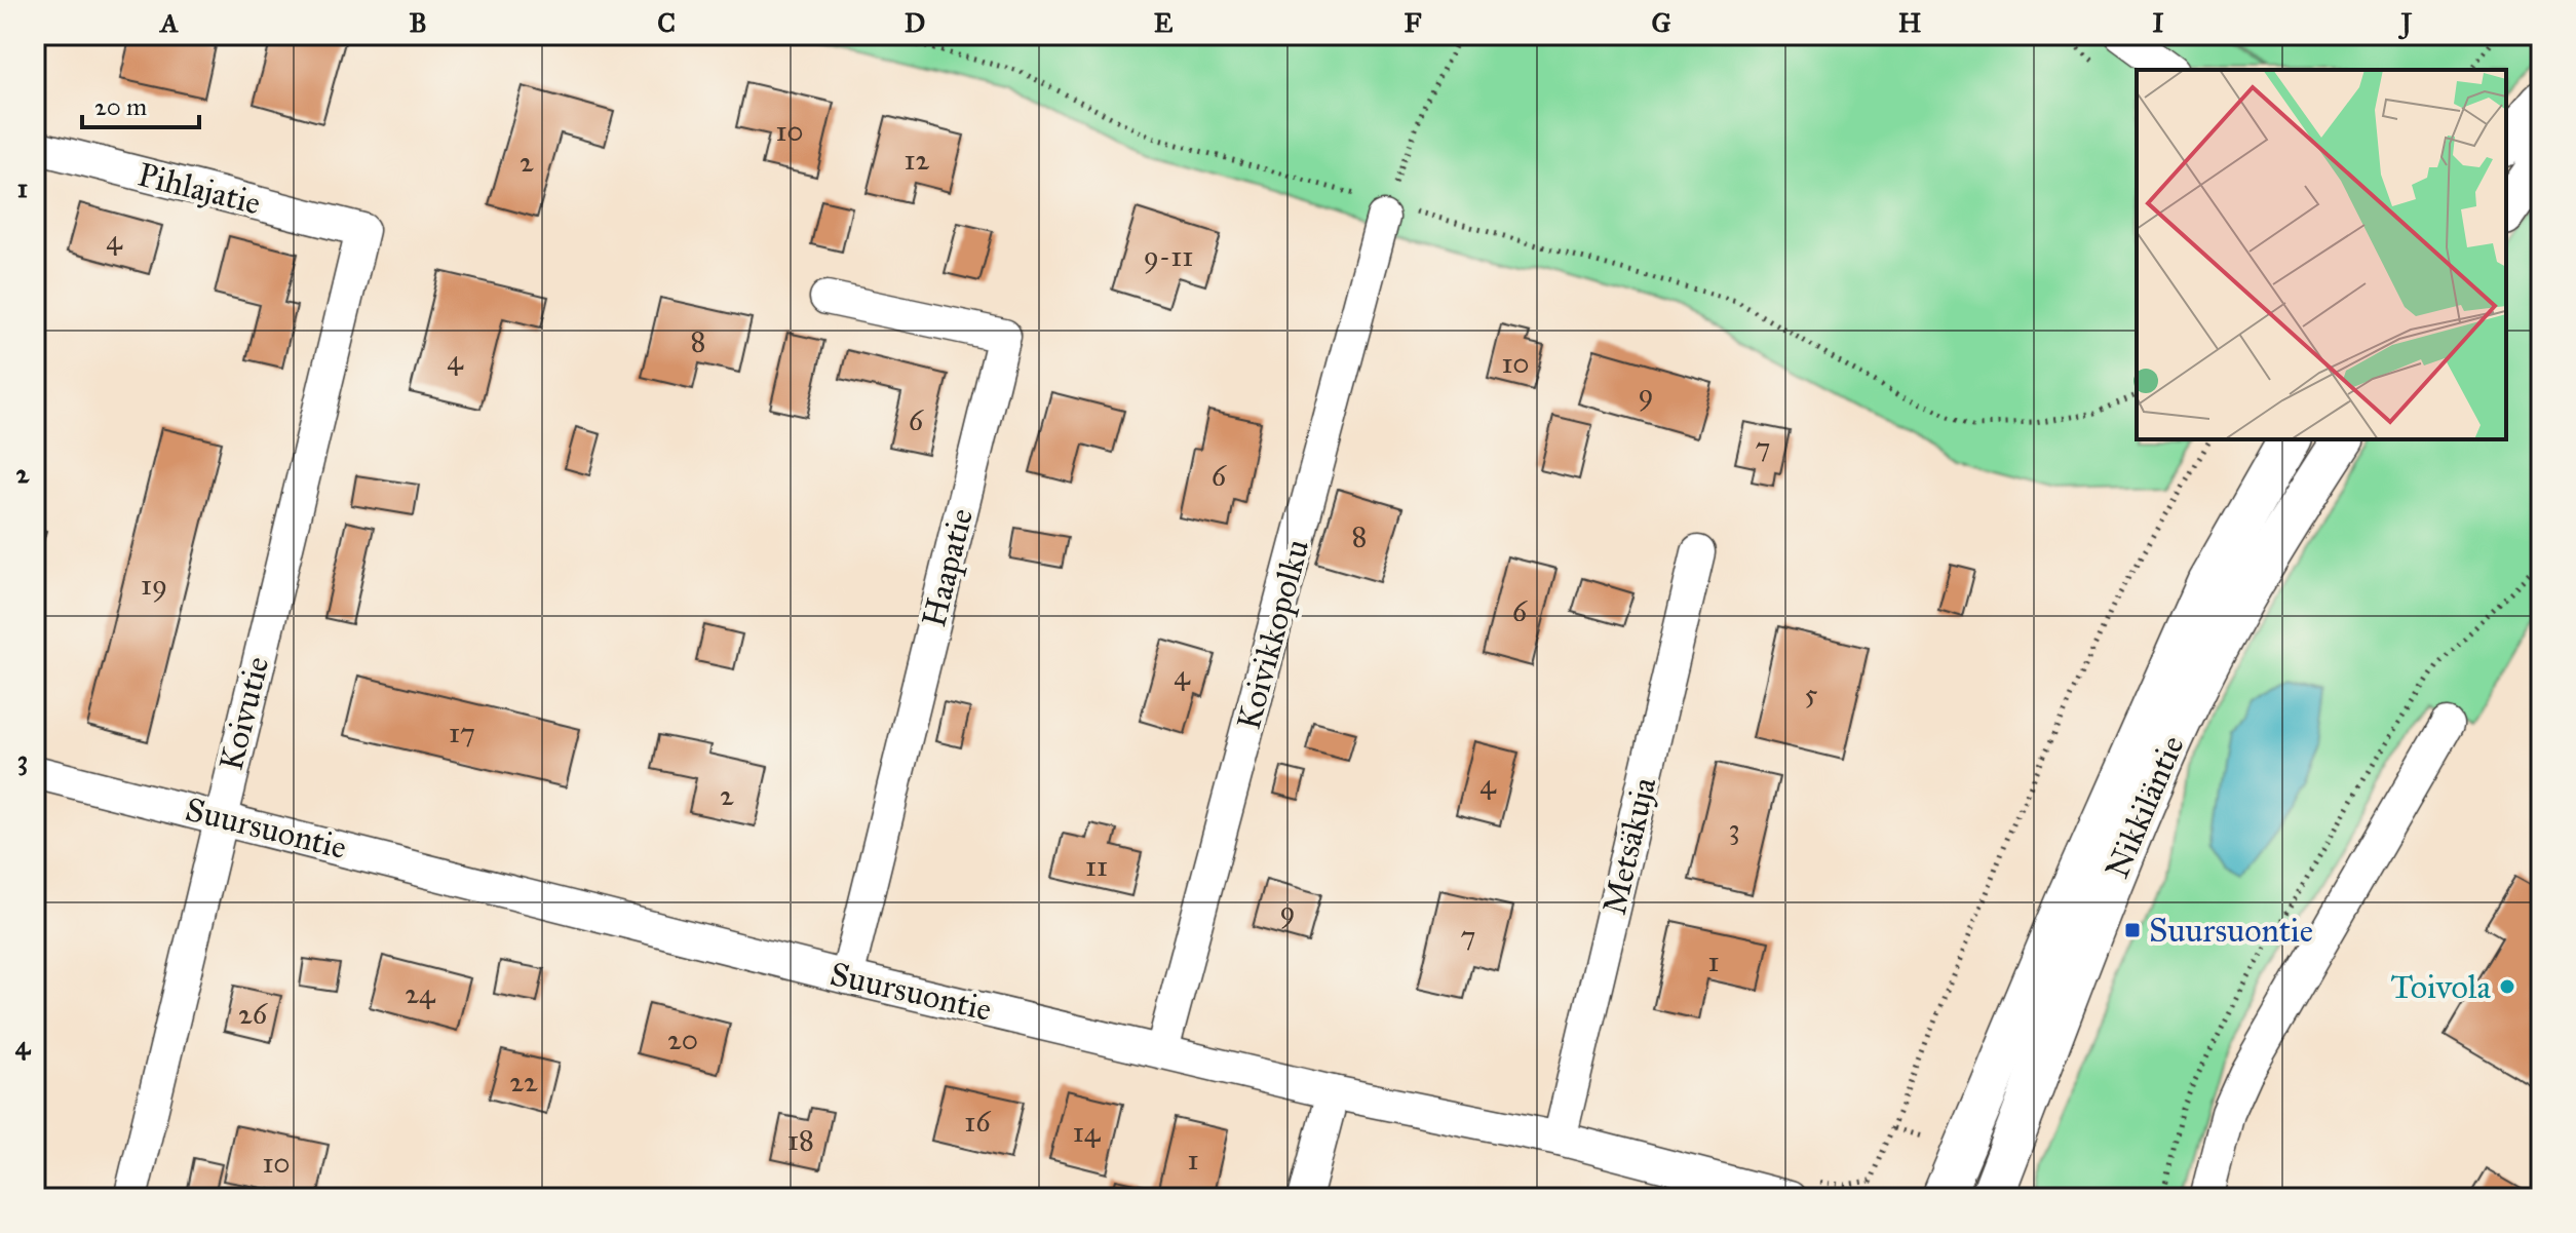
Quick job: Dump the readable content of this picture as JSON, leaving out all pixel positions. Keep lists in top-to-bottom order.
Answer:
{
  "streets": {
    "street": [
      "Pihlajatie",
      "Haapatie",
      "Koivikkopolku",
      "Koivutie",
      "Nikkiläntie",
      "Suursuontie",
      "Metsäkuja"
    ]
  },
  "crossings": [
    ["Pihlajatie", "Koivutie"],
    ["Haapatie", "Suursuontie"],
    ["Koivikkopolku", "Suursuontie"],
    ["Koivutie", "Suursuontie"],
    ["Suursuontie", "Metsäkuja"]
  ],
  "places": {
    "transit": ["Suursuontie"],
    "other": ["Toivola"]
  },
  "house_numbers": [
    "10",
    "12",
    "2",
    "4",
    "9-11",
    "8",
    "4",
    "10",
    "9",
    "6",
    "7",
    "6",
    "8",
    "19",
    "6",
    "4",
    "5",
    "17",
    "4",
    "2",
    "3",
    "11",
    "9",
    "7",
    "1",
    "24",
    "26",
    "20",
    "22",
    "16",
    "14",
    "18",
    "1",
    "10"
  ],
  "scale_bar": "20 m",
  "grid": {
    "columns": [
      "A",
      "B",
      "C",
      "D",
      "E",
      "F",
      "G",
      "H",
      "I",
      "J"
    ],
    "rows": [
      "1",
      "2",
      "3",
      "4"
    ]
  }
}
